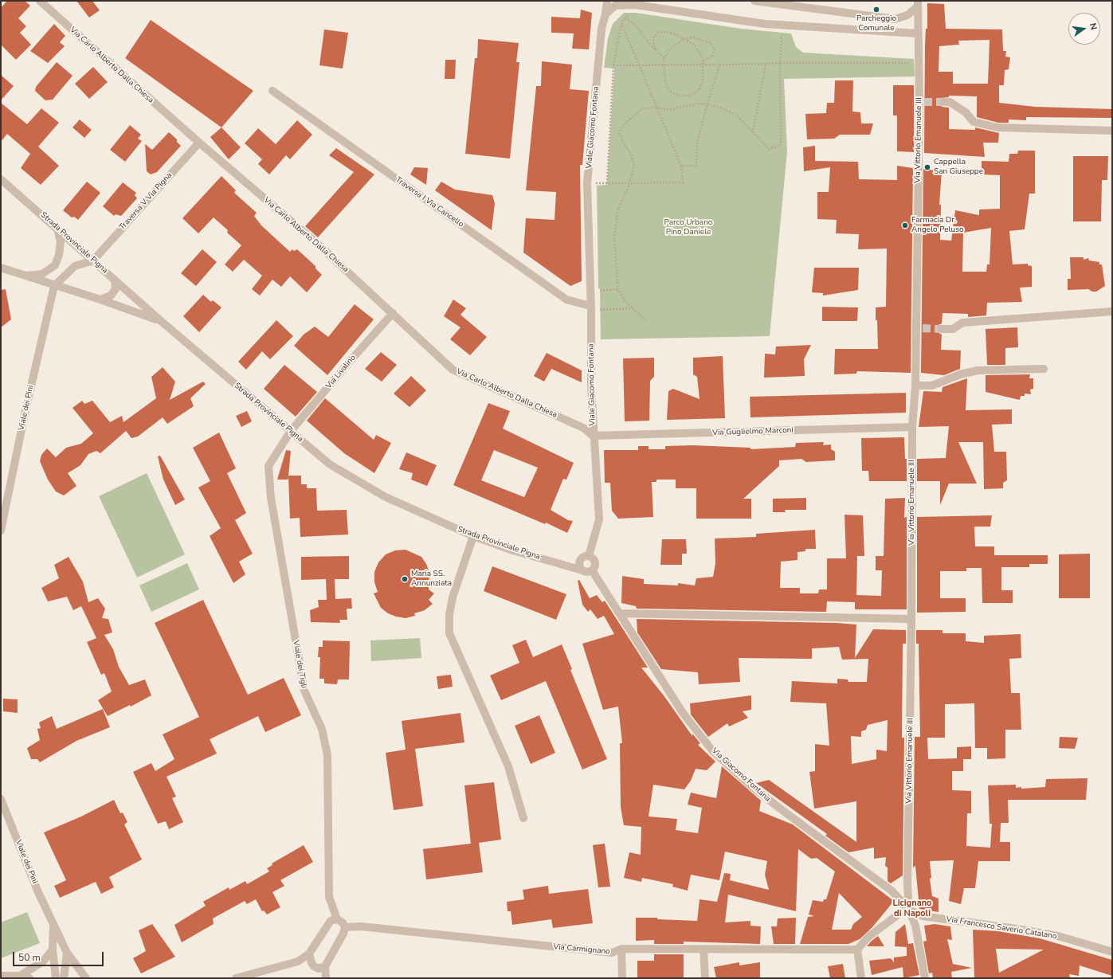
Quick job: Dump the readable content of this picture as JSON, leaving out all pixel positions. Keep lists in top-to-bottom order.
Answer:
{
  "streets": {
    "street": [
      "Via Carlo Alberto Dalla Chiesa",
      "Viale Giacomo Fontana",
      "Via Vittorio Emanuele III",
      "Traversa V Via Pigna",
      "Traversa I Via Cancello",
      "Strada Provinciale Pigna",
      "Via Livalino",
      "Viale dei Pini",
      "Via Guglielmo Marconi",
      "Viale dei Tigli",
      "Via Giacomo Fontana",
      "Via Francesco Saverio Catalano",
      "Via Carmignano"
    ]
  },
  "crossings": [
    ["Via Carlo Alberto Dalla Chiesa", "Viale Giacomo Fontana"],
    ["Via Carlo Alberto Dalla Chiesa", "Traversa V Via Pigna"],
    ["Via Carlo Alberto Dalla Chiesa", "Via Livalino"],
    ["Via Carlo Alberto Dalla Chiesa", "Via Guglielmo Marconi"],
    ["Viale Giacomo Fontana", "Traversa I Via Cancello"],
    ["Viale Giacomo Fontana", "Strada Provinciale Pigna"],
    ["Viale Giacomo Fontana", "Via Guglielmo Marconi"],
    ["Viale Giacomo Fontana", "Via Giacomo Fontana"],
    ["Via Vittorio Emanuele III", "Via Guglielmo Marconi"],
    ["Via Vittorio Emanuele III", "Via Giacomo Fontana"],
    ["Via Vittorio Emanuele III", "Via Francesco Saverio Catalano"],
    ["Traversa V Via Pigna", "Strada Provinciale Pigna"],
    ["Strada Provinciale Pigna", "Via Livalino"],
    ["Strada Provinciale Pigna", "Viale dei Tigli"],
    ["Strada Provinciale Pigna", "Via Giacomo Fontana"],
    ["Via Livalino", "Viale dei Tigli"],
    ["Via Giacomo Fontana", "Via Francesco Saverio Catalano"]
  ],
  "districts": ["Licignano di Napoli"],
  "parks": ["Parco Urbano Pino Daniele"],
  "places": [
    "Parcheggio Comunale",
    "Cappella San Giuseppe",
    "Farmacia Dr. Angelo Peluso",
    "Maria SS. Annunziata"
  ],
  "scale_bar": "50 m",
  "north": "right"
}
